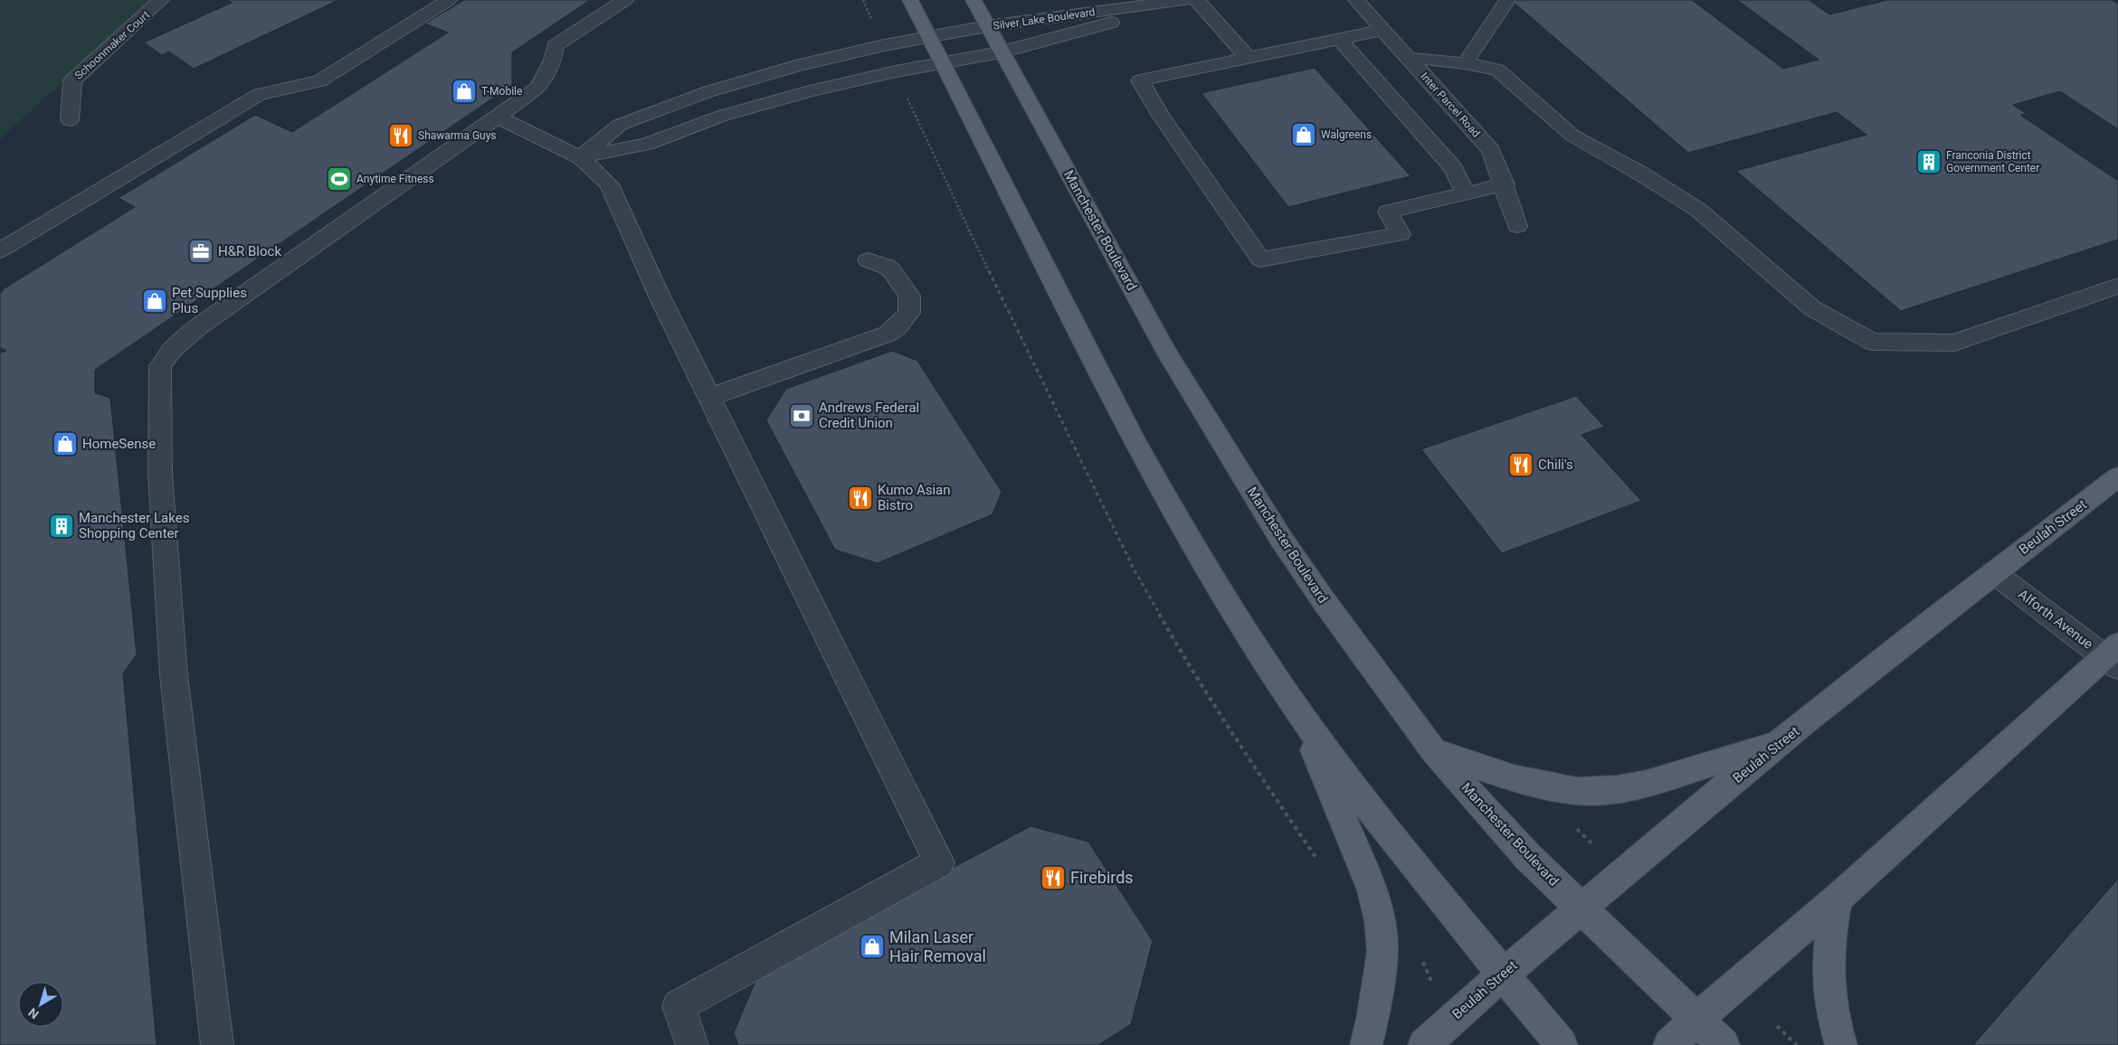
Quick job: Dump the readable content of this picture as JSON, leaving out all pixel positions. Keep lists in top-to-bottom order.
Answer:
{
  "streets": {
    "main road": ["Manchester Boulevard", "Beulah Street"],
    "street": [
      "Silver Lake Boulevard",
      "Schoonmaker Court",
      "Inter Parcel Road",
      "Alforth Avenue"
    ]
  },
  "crossings": [
    ["Silver Lake Boulevard", "Manchester Boulevard"],
    ["Manchester Boulevard", "Beulah Street"],
    ["Beulah Street", "Alforth Avenue"]
  ],
  "places": {
    "shop": [
      "T-Mobile",
      "Walgreens",
      "Pet Supplies Plus",
      "HomeSense",
      "Milan Laser Hair Removal"
    ],
    "restaurant": [
      "Shawarma Guys",
      "Chili's",
      "Kumo Asian Bistro",
      "Firebirds"
    ],
    "building": ["Franconia District Government Center", "Manchester Lakes Shopping Center"],
    "sports": ["Anytime Fitness"],
    "office": ["H&R Block"],
    "bank": ["Andrews Federal Credit Union"]
  },
  "north": "bottom left"
}
